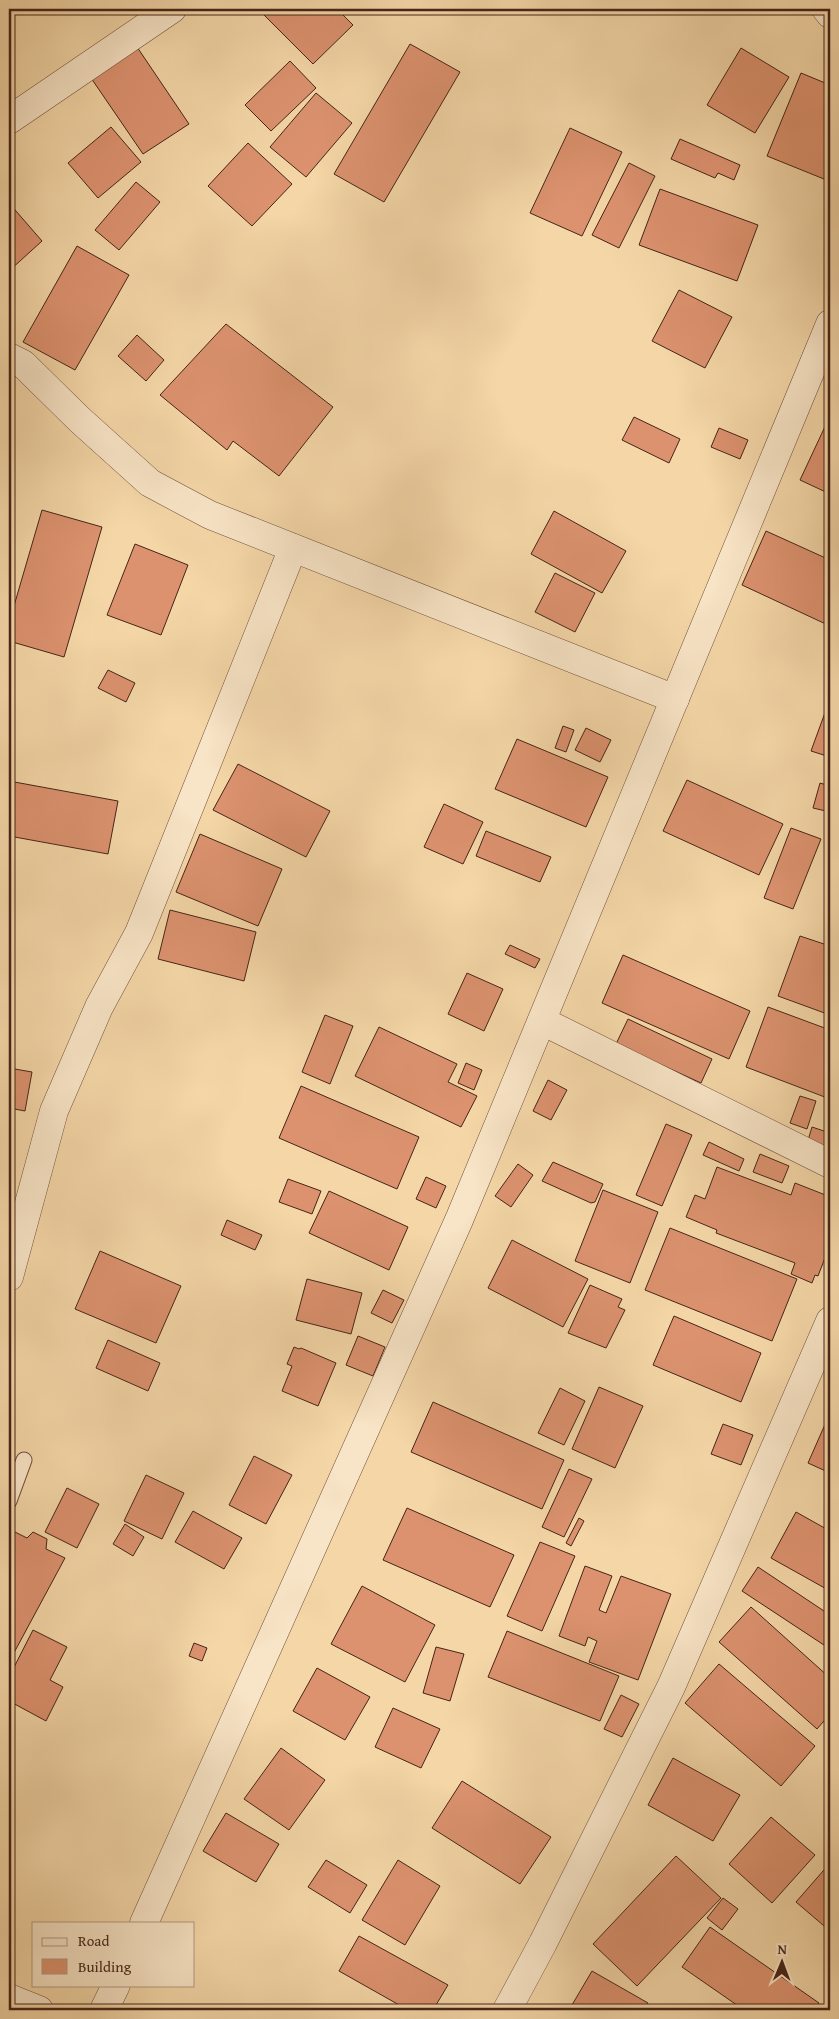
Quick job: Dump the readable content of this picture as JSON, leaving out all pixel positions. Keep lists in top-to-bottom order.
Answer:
{
  "legend": ["Road", "Building"],
  "north": "top"
}
